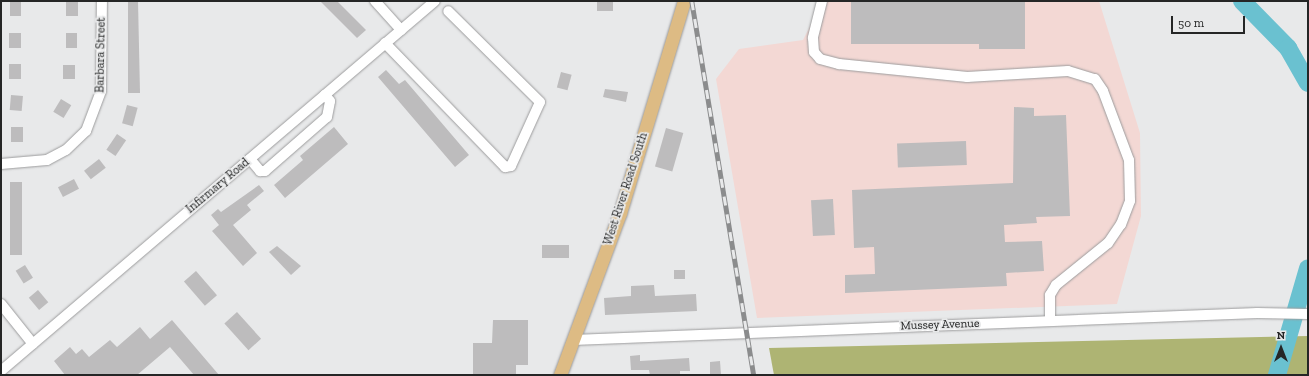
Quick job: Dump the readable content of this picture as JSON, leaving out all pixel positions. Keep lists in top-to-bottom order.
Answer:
{
  "streets": {
    "main road": ["West River Road South"],
    "street": ["Barbara Street", "Infirmary Road", "Mussey Avenue"]
  },
  "crossings": [
    ["West River Road South", "Mussey Avenue"]
  ],
  "scale_bar": "50 m",
  "north": "top"
}
